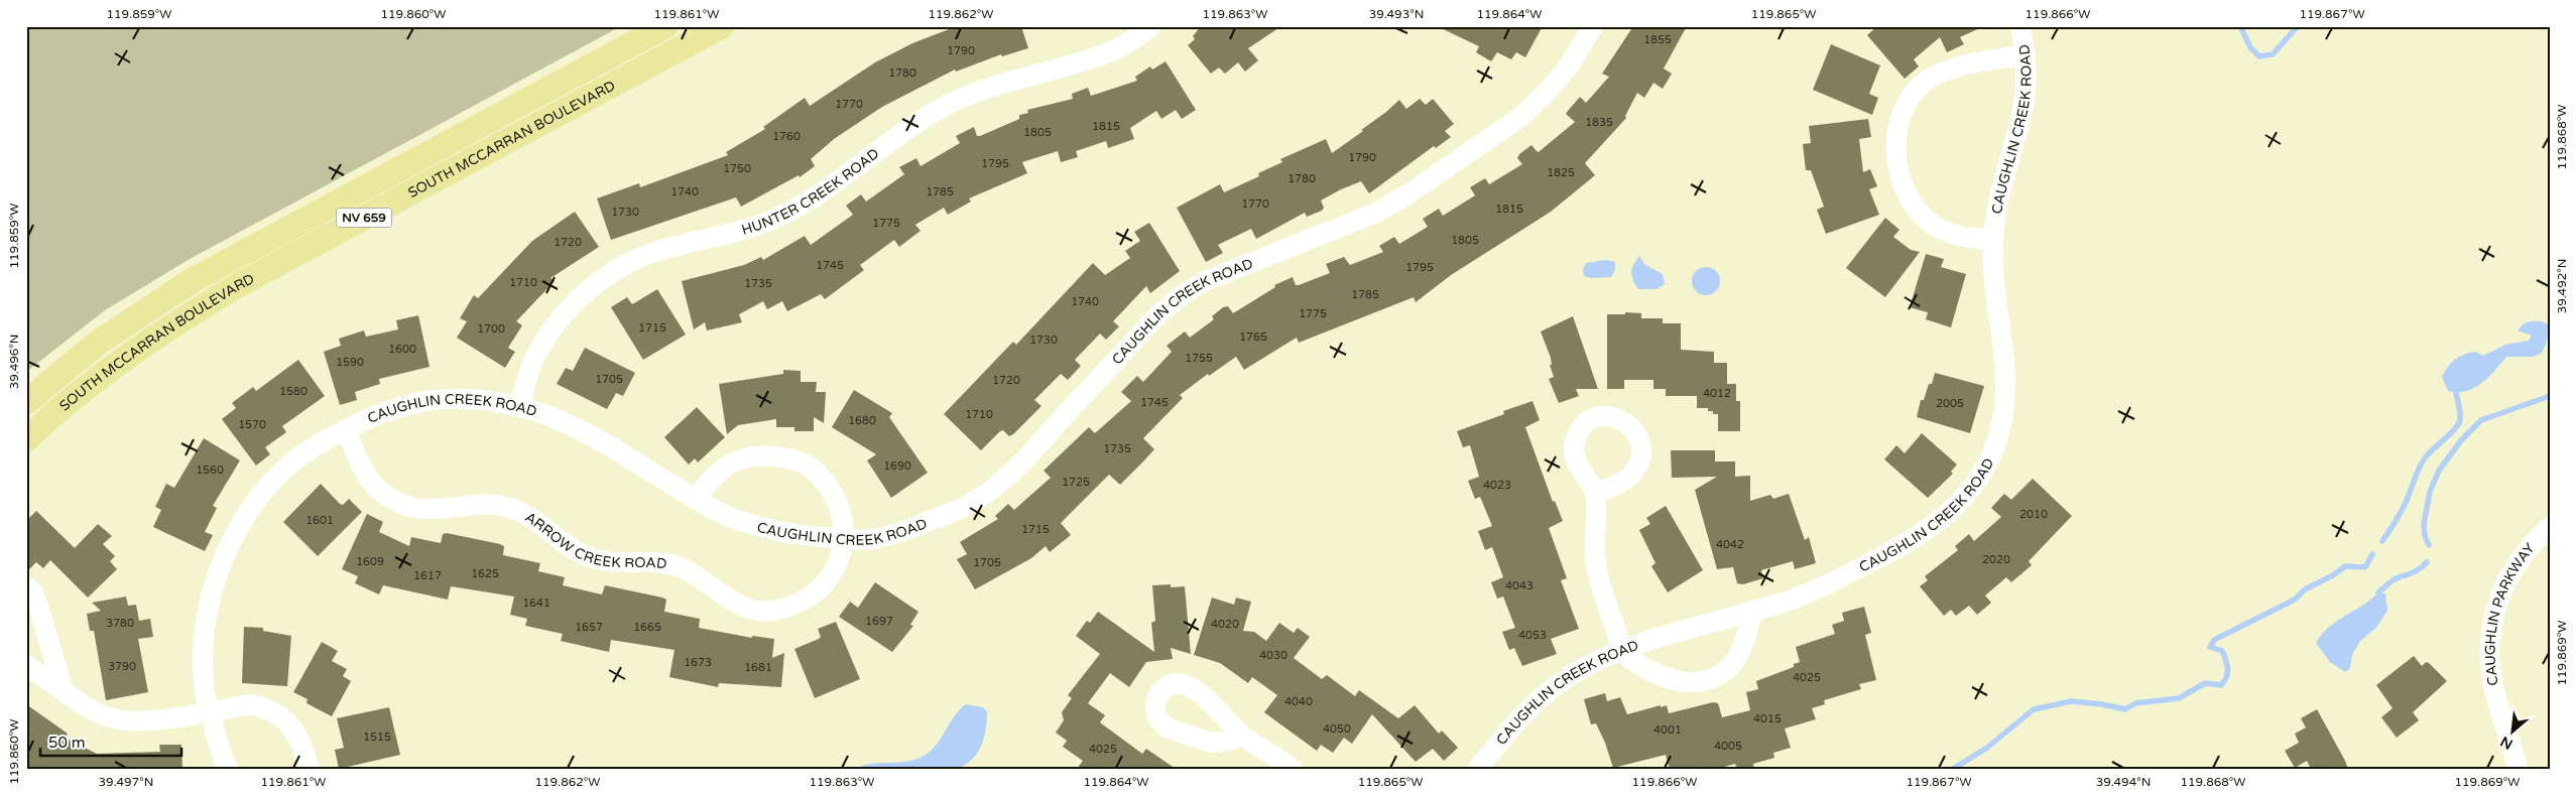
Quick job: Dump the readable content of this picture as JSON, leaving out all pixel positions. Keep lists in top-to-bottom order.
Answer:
{
  "streets": {
    "main road": ["SOUTH MCCARRAN BOULEVARD", "NV 659"],
    "street": [
      "CAUGHLIN CREEK ROAD",
      "HUNTER CREEK ROAD",
      "ARROW CREEK ROAD",
      "CAUGHLIN PARKWAY"
    ]
  },
  "crossings": [
    ["CAUGHLIN CREEK ROAD", "HUNTER CREEK ROAD"],
    ["CAUGHLIN CREEK ROAD", "ARROW CREEK ROAD"]
  ],
  "house_numbers": [
    "1855",
    "1790",
    "1780",
    "1770",
    "1835",
    "1815",
    "1805",
    "1760",
    "1790",
    "1795",
    "1750",
    "1825",
    "1780",
    "1740",
    "1785",
    "1770",
    "1815",
    "1730",
    "1775",
    "1805",
    "1720",
    "1745",
    "1795",
    "1710",
    "1735",
    "1785",
    "1740",
    "1775",
    "1715",
    "1700",
    "1765",
    "1730",
    "1600",
    "1755",
    "1590",
    "1705",
    "1720",
    "1580",
    "4012",
    "1745",
    "2005",
    "1710",
    "1680",
    "1570",
    "1735",
    "1690",
    "1560",
    "1725",
    "4023",
    "2010",
    "1601",
    "1715",
    "4042",
    "2020",
    "1609",
    "1705",
    "1625",
    "1617",
    "4043",
    "1641",
    "1697",
    "3780",
    "4020",
    "1657",
    "1665",
    "4053",
    "4030",
    "1673",
    "3790",
    "1681",
    "4025",
    "4040",
    "4015",
    "4050",
    "4001",
    "1515",
    "4005",
    "4025"
  ],
  "scale_bar": "50 m",
  "north": "bottom left",
  "coordinates": [
    "119.859°W",
    "119.860°W",
    "119.861°W",
    "119.862°W",
    "119.863°W",
    "39.493°N",
    "119.864°W",
    "119.865°W",
    "119.866°W",
    "119.867°W",
    "119.868°W",
    "39.492°N",
    "39.496°N",
    "119.869°W",
    "39.497°N",
    "39.494°N"
  ]
}
